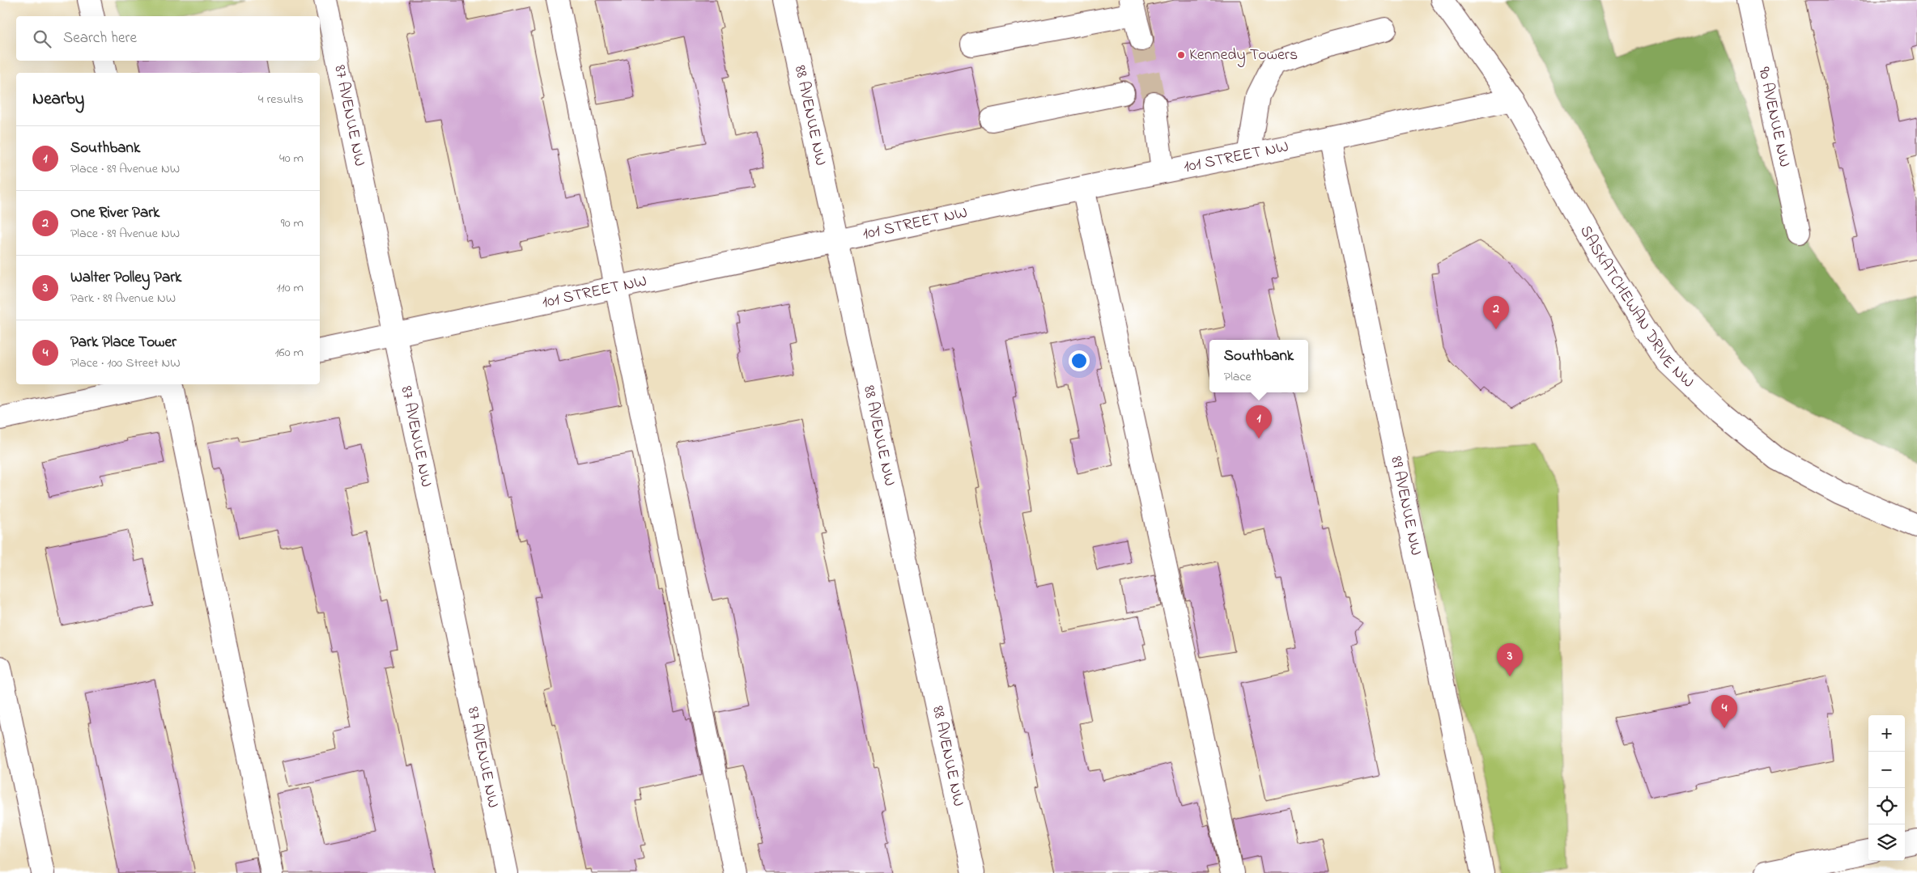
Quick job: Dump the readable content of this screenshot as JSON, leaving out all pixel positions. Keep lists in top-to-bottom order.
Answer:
{
  "streets": {
    "street": [
      "87 AVENUE NW",
      "88 AVENUE NW",
      "90 AVENUE NW",
      "101 STREET NW",
      "SASKATCHEWAN DRIVE NW",
      "89 AVENUE NW"
    ]
  },
  "crossings": [
    ["87 AVENUE NW", "101 STREET NW"],
    ["88 AVENUE NW", "101 STREET NW"],
    ["101 STREET NW", "SASKATCHEWAN DRIVE NW"],
    ["101 STREET NW", "89 AVENUE NW"]
  ],
  "places": ["Kennedy Towers"],
  "page": {
    "search": "Search here",
    "heading": ["Nearby", "4 results"],
    "list": [
      {
        "mark": "1",
        "name": "Southbank",
        "note": "Place · 89 Avenue NW",
        "value": "40 m"
      },
      {
        "mark": "2",
        "name": "One River Park",
        "note": "Place · 89 Avenue NW",
        "value": "90 m"
      },
      {
        "mark": "3",
        "name": "Walter Polley Park",
        "note": "Park · 89 Avenue NW",
        "value": "110 m"
      },
      {
        "mark": "4",
        "name": "Park Place Tower",
        "note": "Place · 100 Street NW",
        "value": "160 m"
      }
    ],
    "pins": [
      "2",
      "1",
      "3",
      "4"
    ],
    "popup": ["Southbank", "Place"],
    "map_buttons": ["+", "−"]
  }
}
